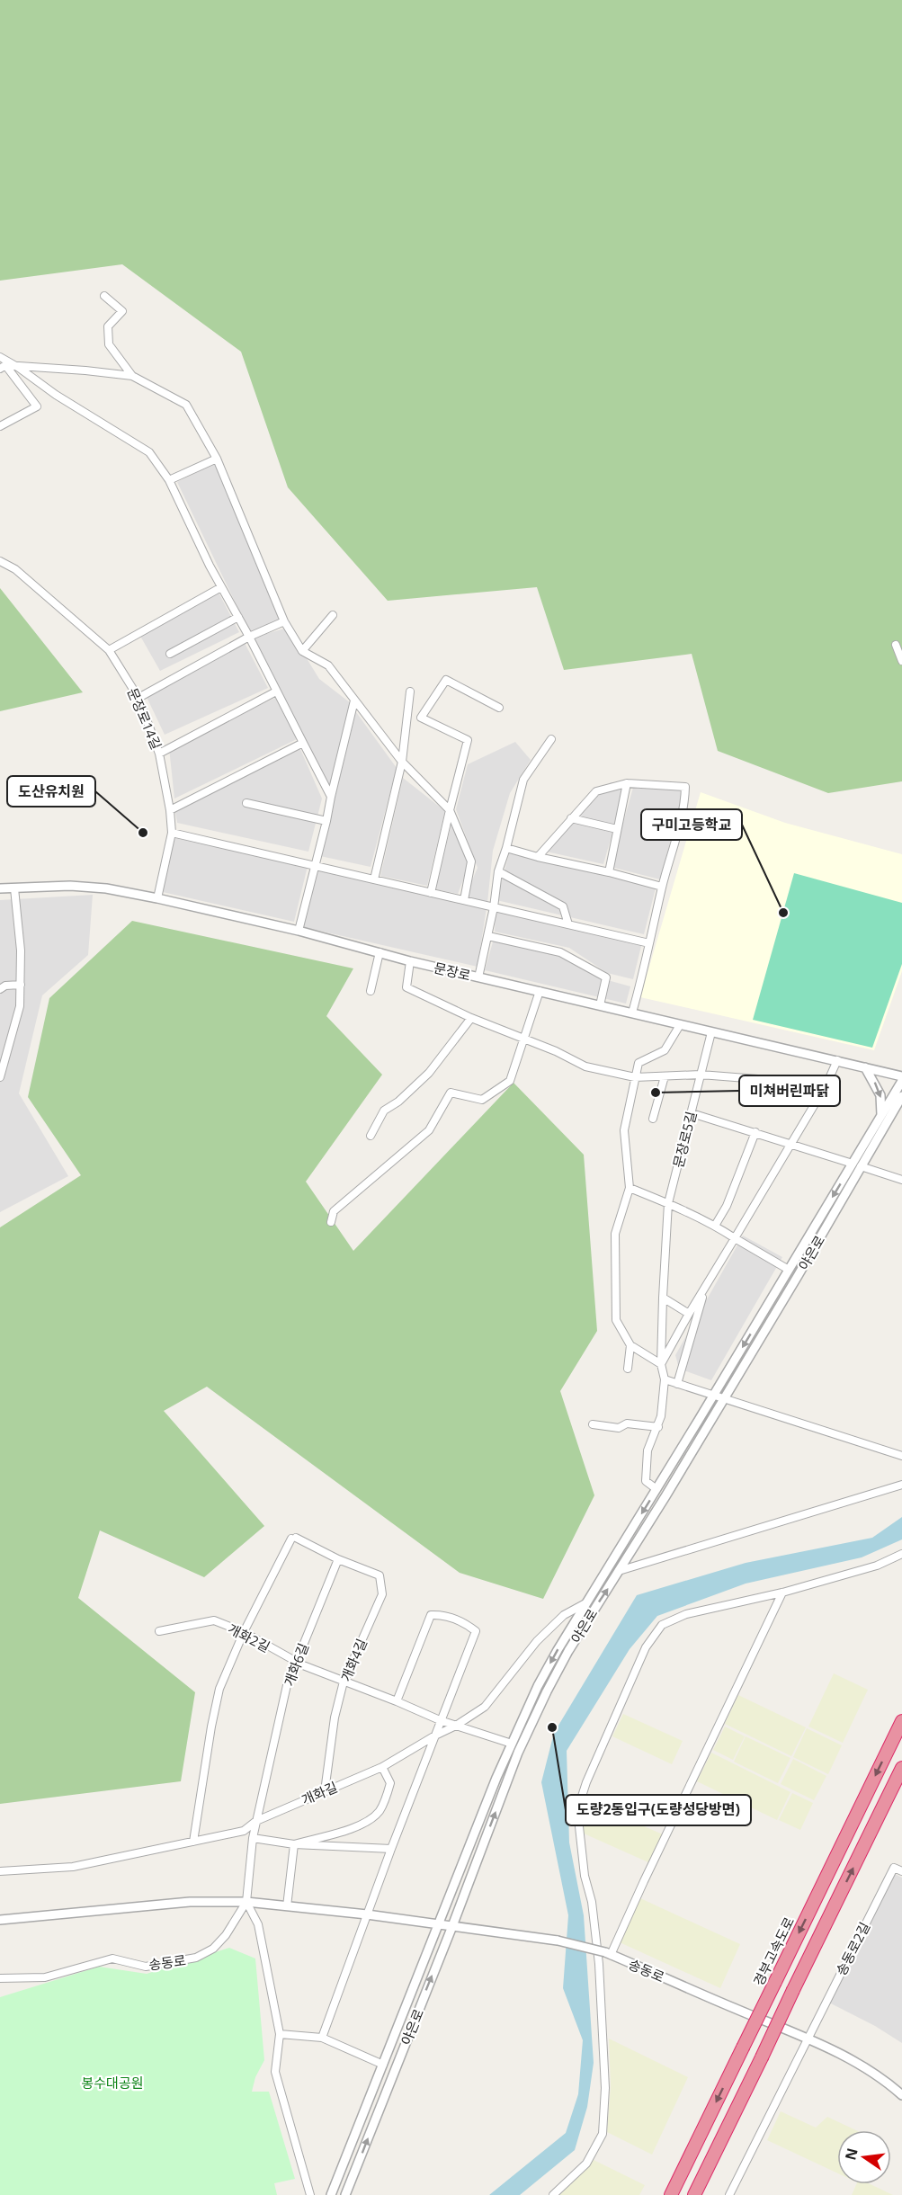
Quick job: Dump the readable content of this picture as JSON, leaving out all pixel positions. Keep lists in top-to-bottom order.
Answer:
{
  "streets": {
    "highway": ["경부고속도로"],
    "street": [
      "문장로14길",
      "문장로",
      "문장로5길",
      "야은로",
      "개화2길",
      "개화4길",
      "개화6길",
      "개화길",
      "송동로2길",
      "송동로"
    ]
  },
  "crossings": [
    ["문장로14길", "문장로"],
    ["문장로", "문장로5길"],
    ["문장로5길", "야은로"],
    ["야은로", "개화길"],
    ["야은로", "송동로"],
    ["개화2길", "개화4길"],
    ["개화2길", "개화6길"],
    ["개화2길", "개화길"],
    ["개화4길", "개화6길"],
    ["개화4길", "개화길"],
    ["개화6길", "개화길"],
    ["개화6길", "송동로"],
    ["개화길", "송동로"],
    ["송동로2길", "송동로"]
  ],
  "parks": ["봉수대공원"],
  "places": [
    "도산유치원",
    "구미고등학교",
    "미쳐버린파닭",
    "도량2동입구(도량성당방면)"
  ],
  "north": "left"
}
